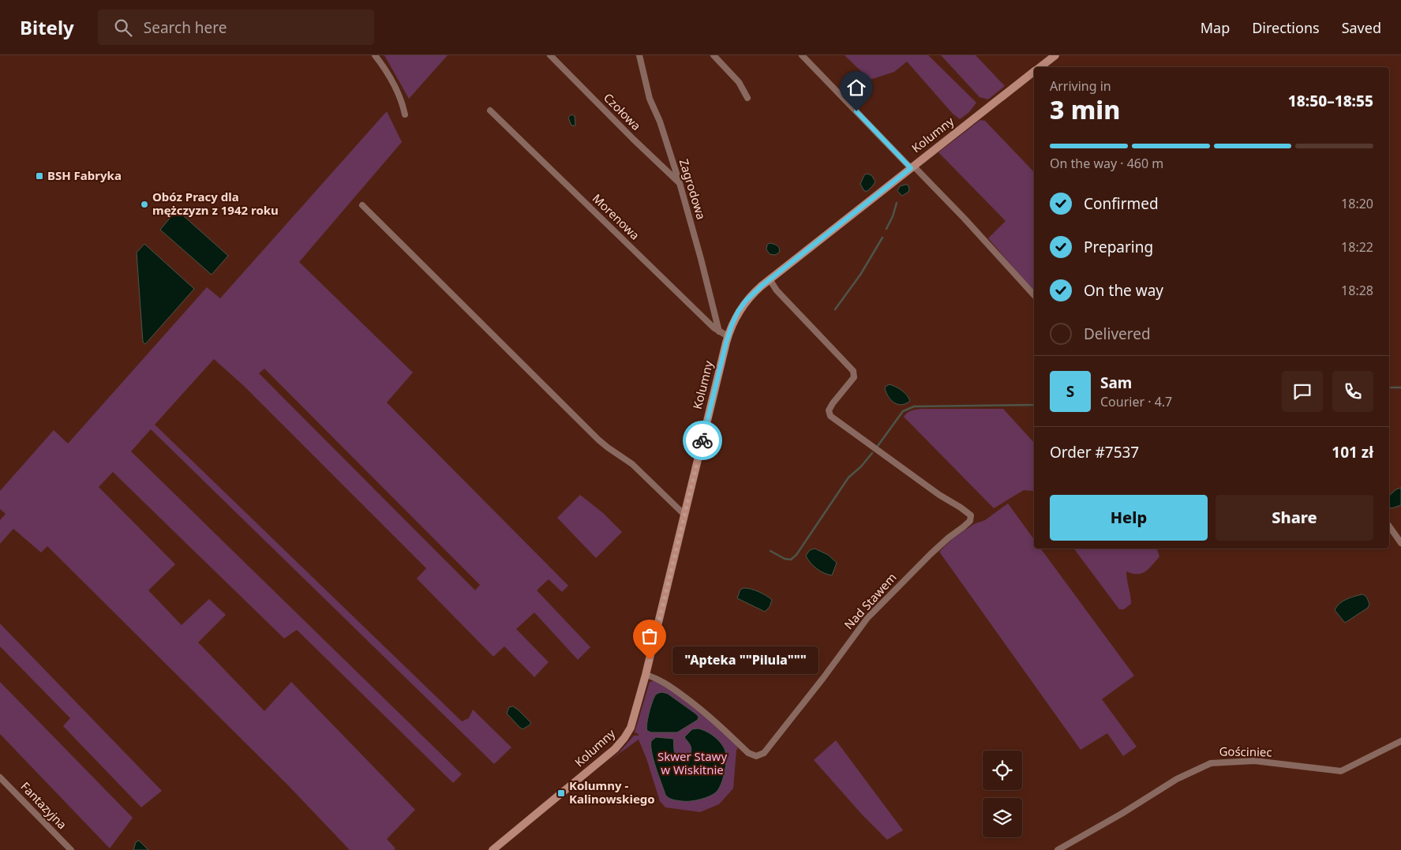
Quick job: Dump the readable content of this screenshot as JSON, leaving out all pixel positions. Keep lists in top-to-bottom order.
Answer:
{
  "streets": {
    "street": [
      "Czołowa",
      "Kolumny",
      "Zagrodowa",
      "Morenowa",
      "Nad Stawem",
      "Gościniec",
      "Fantazyjna"
    ]
  },
  "crossings": [
    ["Czołowa", "Zagrodowa"],
    ["Kolumny", "Morenowa"],
    ["Kolumny", "Nad Stawem"],
    ["Zagrodowa", "Morenowa"]
  ],
  "parks": ["Skwer Stawy w Wiskitnie"],
  "places": {
    "transit": ["BSH Fabryka", "Kolumny - Kalinowskiego"],
    "other": ["Obóz Pracy dla mężczyzn z 1942 roku", "\"Apteka \"\"Pilula\"\"\""]
  },
  "page": {
    "header": "Bitely",
    "search": "Search here",
    "nav": ["Map", "Directions", "Saved"],
    "heading": ["3 min", "Arriving in", "18:50–18:55"],
    "panel": [
      "Sam",
      "Courier · 4.7",
      "Order #7537",
      "101 zł"
    ],
    "bar": "On the way · 460 m",
    "list": [
      ["Confirmed", "18:20"],
      ["Preparing", "18:22"],
      ["On the way", "18:28"],
      "Delivered"
    ],
    "round": "S",
    "buttons": ["Help", "Share"],
    "bubble": "\"Apteka \"\"Pilula\"\"\""
  }
}
